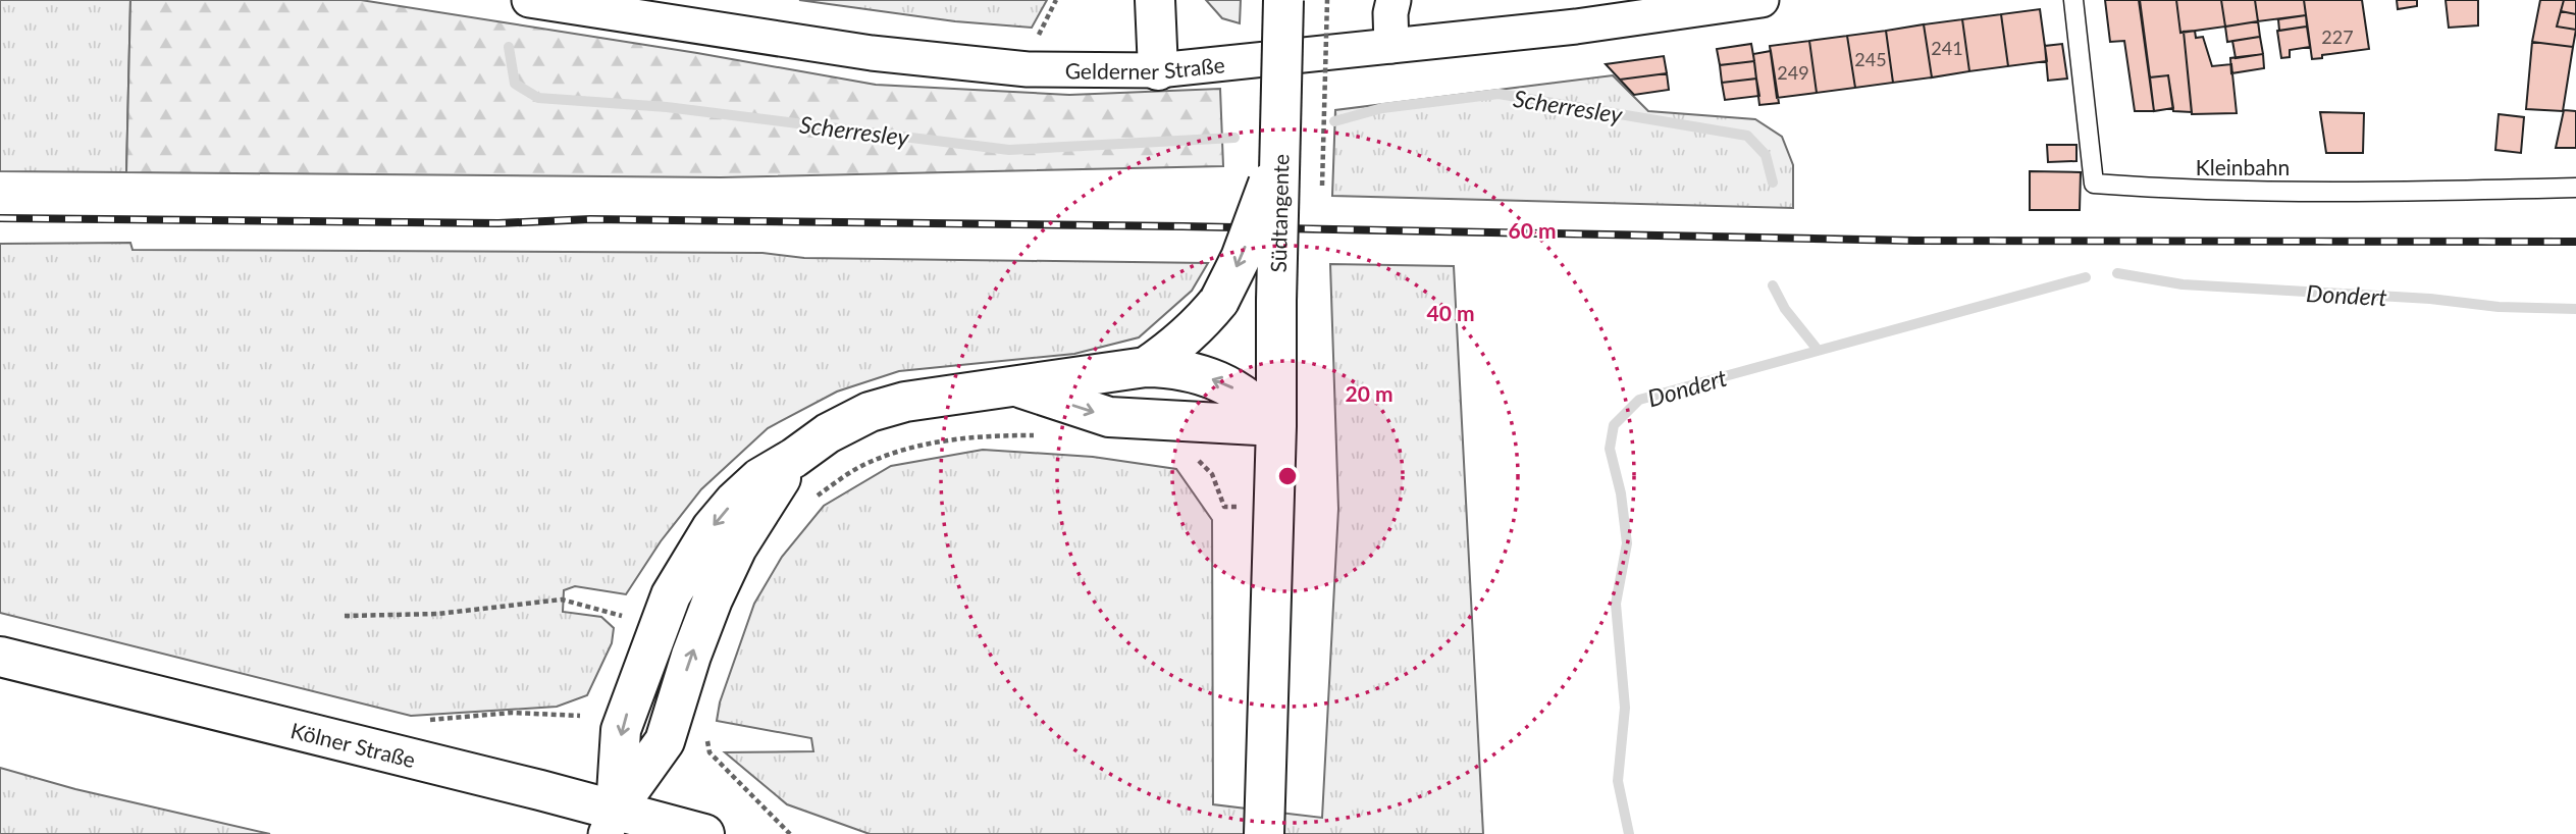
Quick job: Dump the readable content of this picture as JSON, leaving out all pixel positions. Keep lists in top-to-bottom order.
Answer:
{
  "streets": {
    "main road": ["Südtangente", "Kölner Straße"],
    "street": ["Gelderner Straße"],
    "lane": ["Kleinbahn"]
  },
  "water": ["Scherresley", "Dondert"],
  "house_numbers": [
    "227",
    "241",
    "245",
    "249"
  ],
  "rings": ["60 m", "40 m", "20 m"]
}
